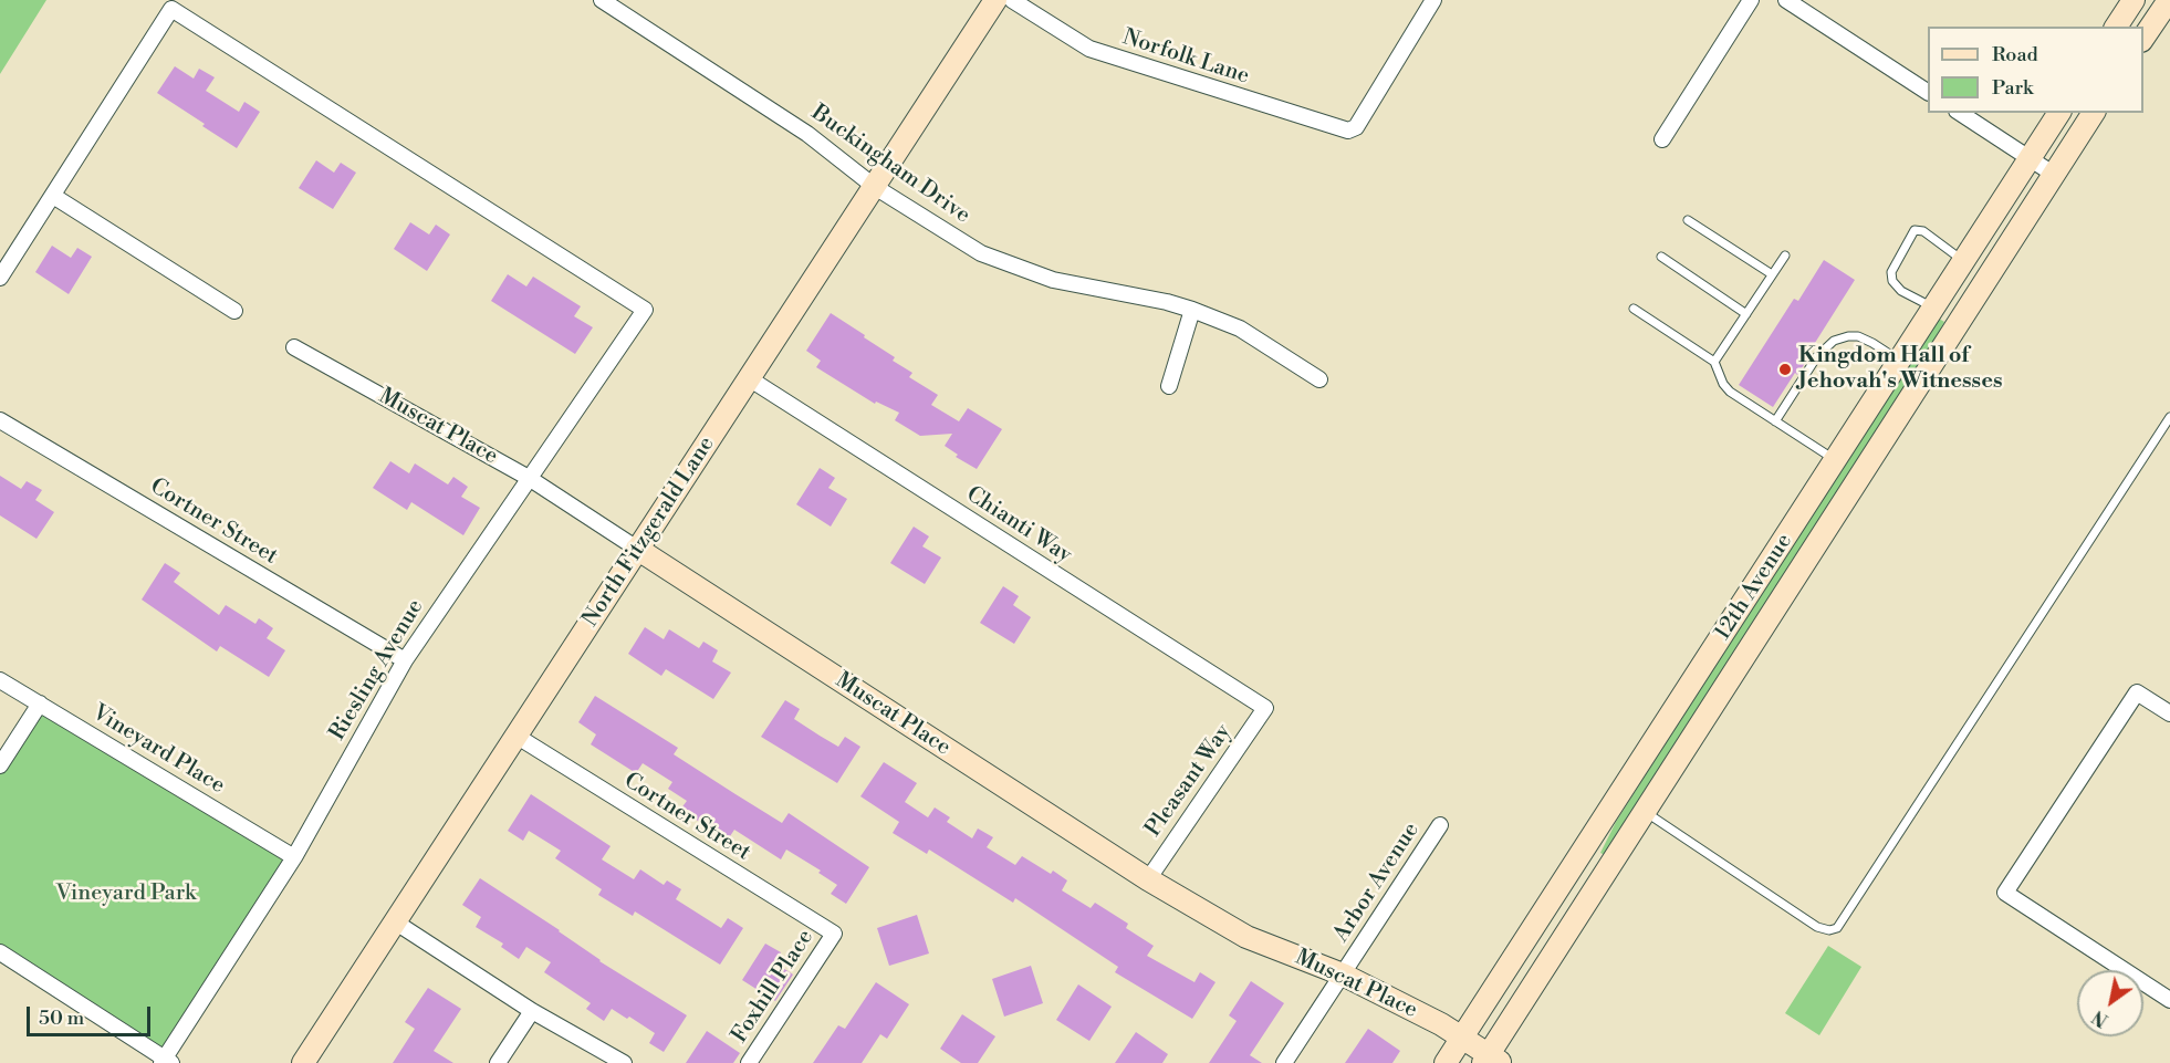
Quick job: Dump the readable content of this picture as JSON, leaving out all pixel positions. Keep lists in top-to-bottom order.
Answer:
{
  "streets": {
    "street": [
      "Norfolk Lane",
      "Buckingham Drive",
      "Muscat Place",
      "Cortner Street",
      "Chianti Way",
      "North Fitzgerald Lane",
      "12th Avenue",
      "Riesling Avenue",
      "Vineyard Place",
      "Pleasant Way",
      "Arbor Avenue",
      "Foxhill Place"
    ]
  },
  "crossings": [
    ["Buckingham Drive", "North Fitzgerald Lane"],
    ["Muscat Place", "North Fitzgerald Lane"],
    ["Muscat Place", "12th Avenue"],
    ["Muscat Place", "Riesling Avenue"],
    ["Muscat Place", "Pleasant Way"],
    ["Muscat Place", "Arbor Avenue"],
    ["Cortner Street", "North Fitzgerald Lane"],
    ["Cortner Street", "Riesling Avenue"],
    ["Cortner Street", "Foxhill Place"],
    ["Chianti Way", "North Fitzgerald Lane"],
    ["Chianti Way", "Pleasant Way"],
    ["Riesling Avenue", "Vineyard Place"]
  ],
  "parks": ["Vineyard Park"],
  "places": ["Kingdom Hall of Jehovah's Witnesses"],
  "legend": ["Road", "Park"],
  "scale_bar": "50 m",
  "north": "bottom left"
}
